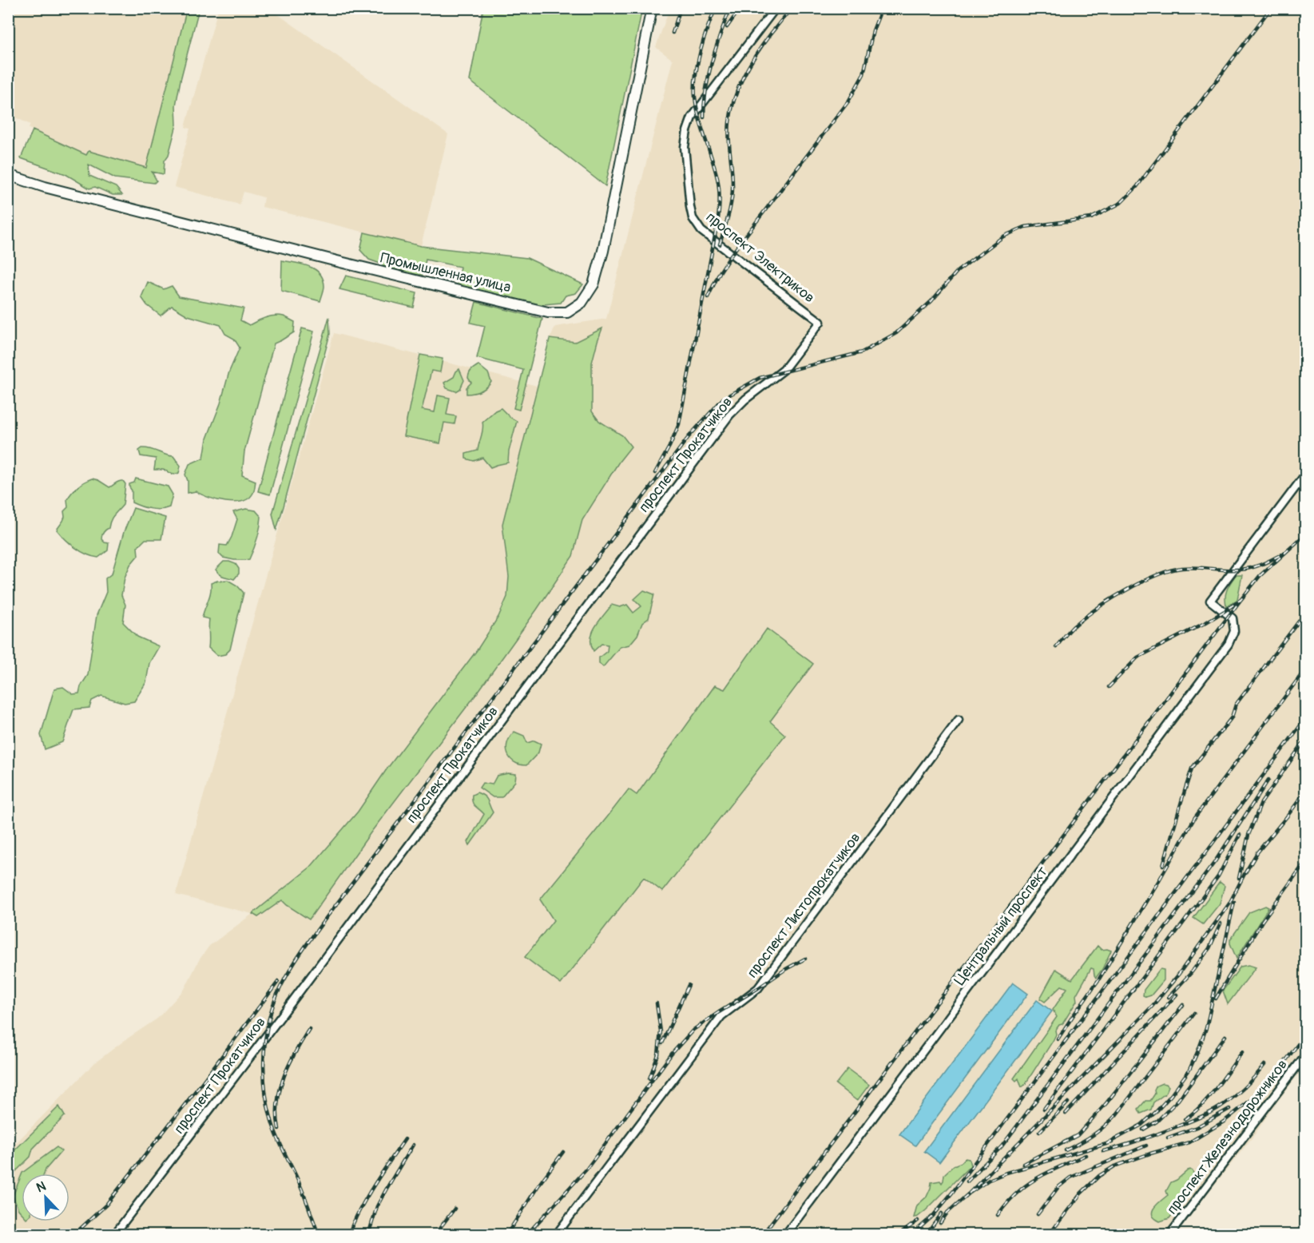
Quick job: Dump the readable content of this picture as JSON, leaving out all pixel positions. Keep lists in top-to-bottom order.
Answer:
{
  "streets": {
    "street": [
      "проспект Электриков",
      "Промышленная улица",
      "проспект Прокатчиков",
      "проспект Листопрокатчиков",
      "Центральный проспект",
      "проспект Железнодорожников"
    ]
  },
  "crossings": [
    ["проспект Электриков", "проспект Прокатчиков"]
  ],
  "north": "top left"
}
